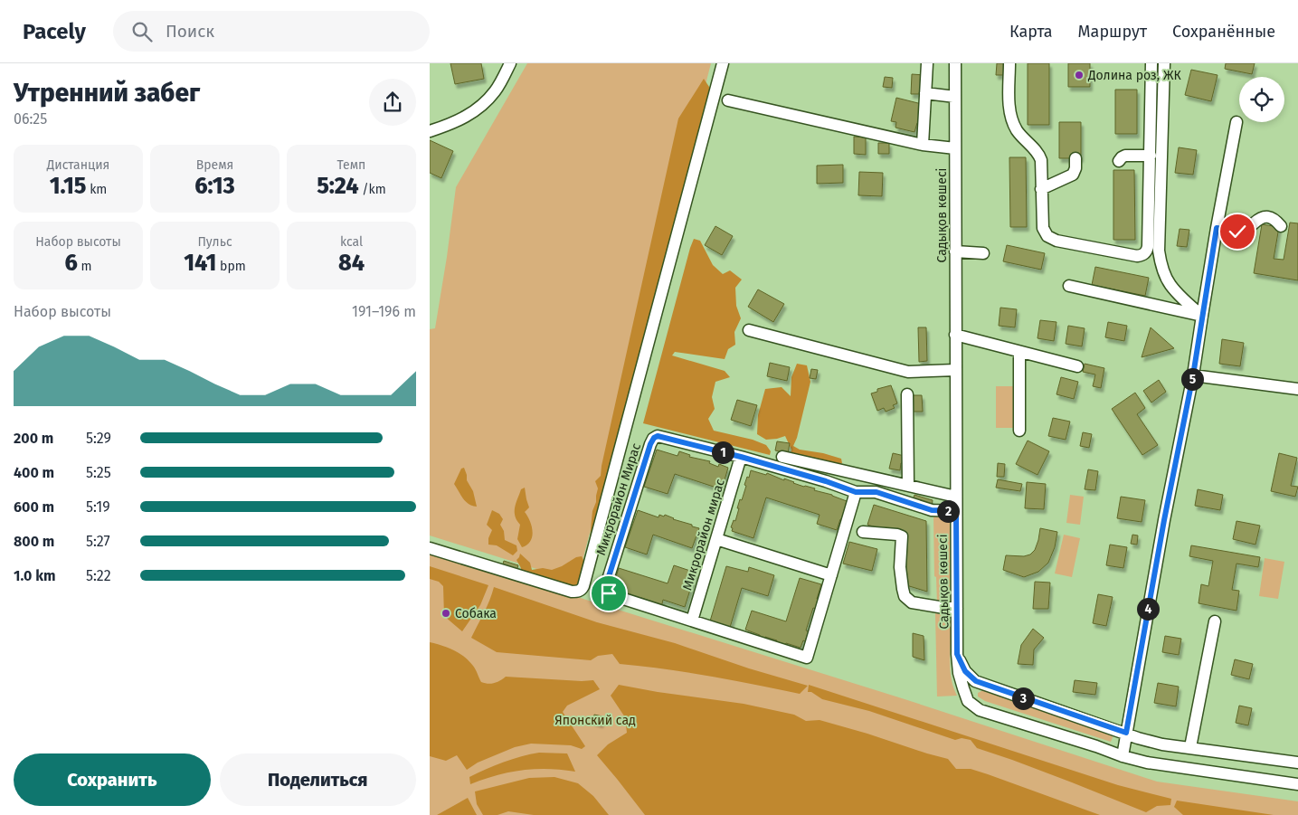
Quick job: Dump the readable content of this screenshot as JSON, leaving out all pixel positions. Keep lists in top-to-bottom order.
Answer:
{
  "streets": {
    "street": ["Садықов көшесі", "Микрорайон Мирас", "Микрорайон мирас"]
  },
  "crossings": [
    ["Садықов көшесі", "Микрорайон Мирас"],
    ["Микрорайон Мирас", "Микрорайон мирас"]
  ],
  "parks": ["Японский сад"],
  "places": ["Долина роз, ЖК", "Собака"],
  "page": {
    "header": "Pacely",
    "search": "Поиск",
    "nav": ["Карта", "Маршрут", "Сохранённые"],
    "heading": ["Утренний забег", "06:25"],
    "stats": [
      ["Дистанция", "1.15 km"],
      ["Время", "6:13"],
      ["Темп", "5:24 /km"],
      ["Набор высоты", "6 m"],
      ["Пульс", "141 bpm"],
      ["kcal", "84"]
    ],
    "chart": ["Набор высоты", "191–196 m"],
    "pins": [
      "5",
      "1",
      "2",
      "4",
      "3"
    ],
    "list": [
      {
        "name": "200 m",
        "note": "5:29"
      },
      {
        "name": "400 m",
        "note": "5:25"
      },
      {
        "name": "600 m",
        "note": "5:19"
      },
      {
        "name": "800 m",
        "note": "5:27"
      },
      {
        "name": "1.0 km",
        "note": "5:22"
      }
    ],
    "buttons": ["Сохранить", "Поделиться"]
  }
}
